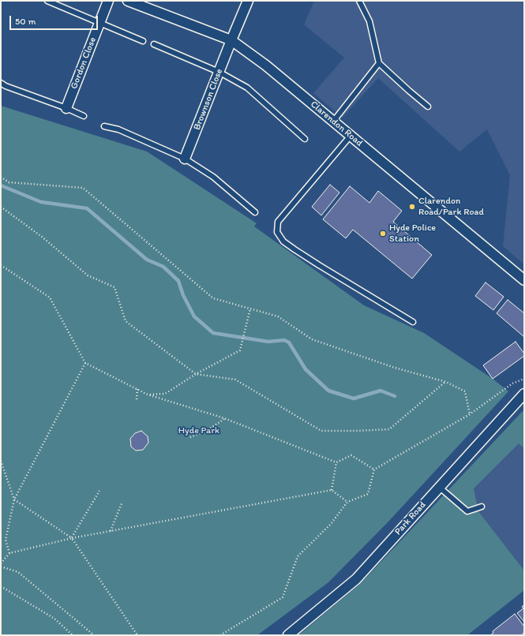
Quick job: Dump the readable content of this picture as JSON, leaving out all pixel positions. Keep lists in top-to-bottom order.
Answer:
{
  "streets": {
    "street": [
      "Gordon Close",
      "Brownson Close",
      "Clarendon Road",
      "Park Road"
    ]
  },
  "crossings": [
    ["Brownson Close", "Clarendon Road"]
  ],
  "parks": ["Hyde Park"],
  "places": ["Clarendon Road/Park Road", "Hyde Police Station"],
  "scale_bar": "50 m"
}
